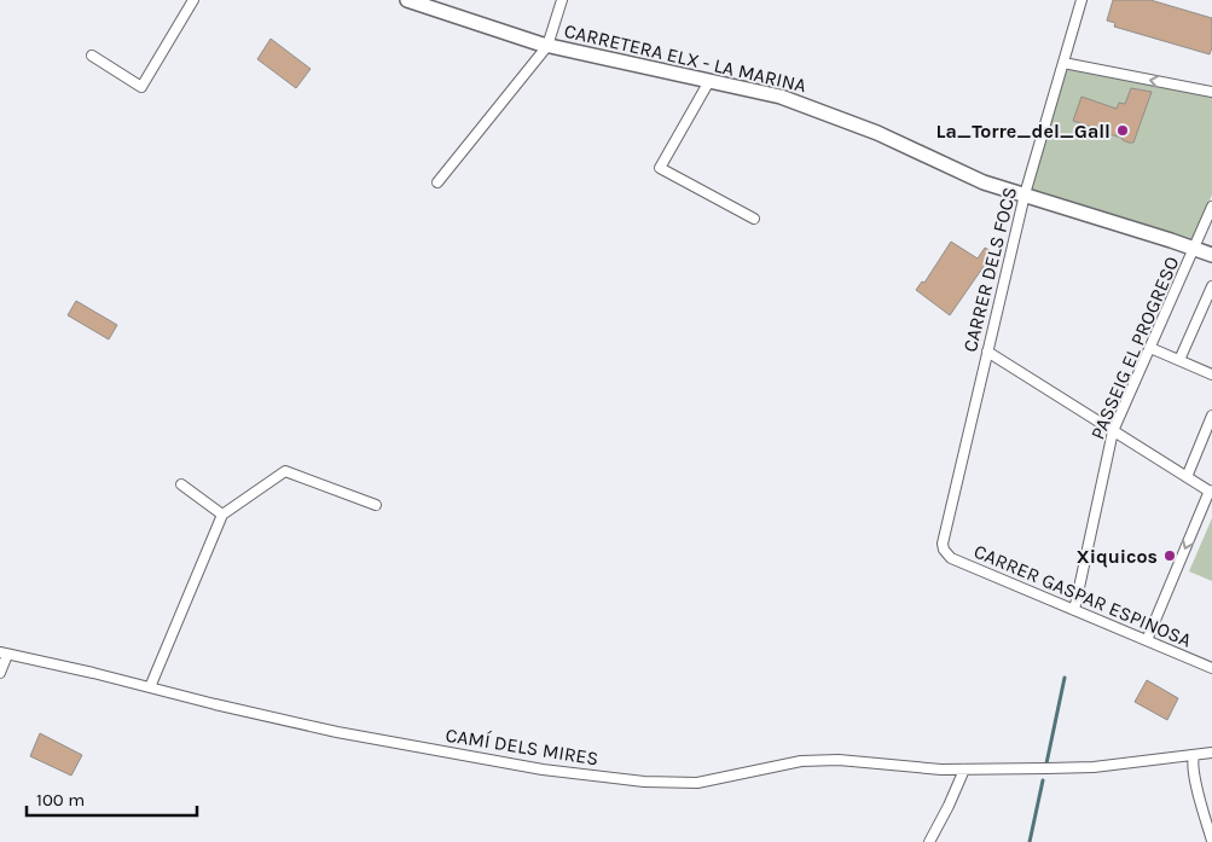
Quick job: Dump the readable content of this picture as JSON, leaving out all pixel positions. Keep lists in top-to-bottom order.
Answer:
{
  "streets": {
    "main road": ["CARRETERA ELX - LA MARINA"],
    "street": [
      "CARRER DELS FOCS",
      "PASSEIG EL PROGRESO",
      "CARRER GASPAR ESPINOSA",
      "CAMÍ DELS MIRES"
    ]
  },
  "crossings": [
    ["CARRETERA ELX - LA MARINA", "CARRER DELS FOCS"],
    ["CARRETERA ELX - LA MARINA", "PASSEIG EL PROGRESO"],
    ["CARRER DELS FOCS", "CARRER GASPAR ESPINOSA"],
    ["PASSEIG EL PROGRESO", "CARRER GASPAR ESPINOSA"]
  ],
  "places": ["La_Torre_del_Gall", "Xiquicos"],
  "scale_bar": "100 m"
}
